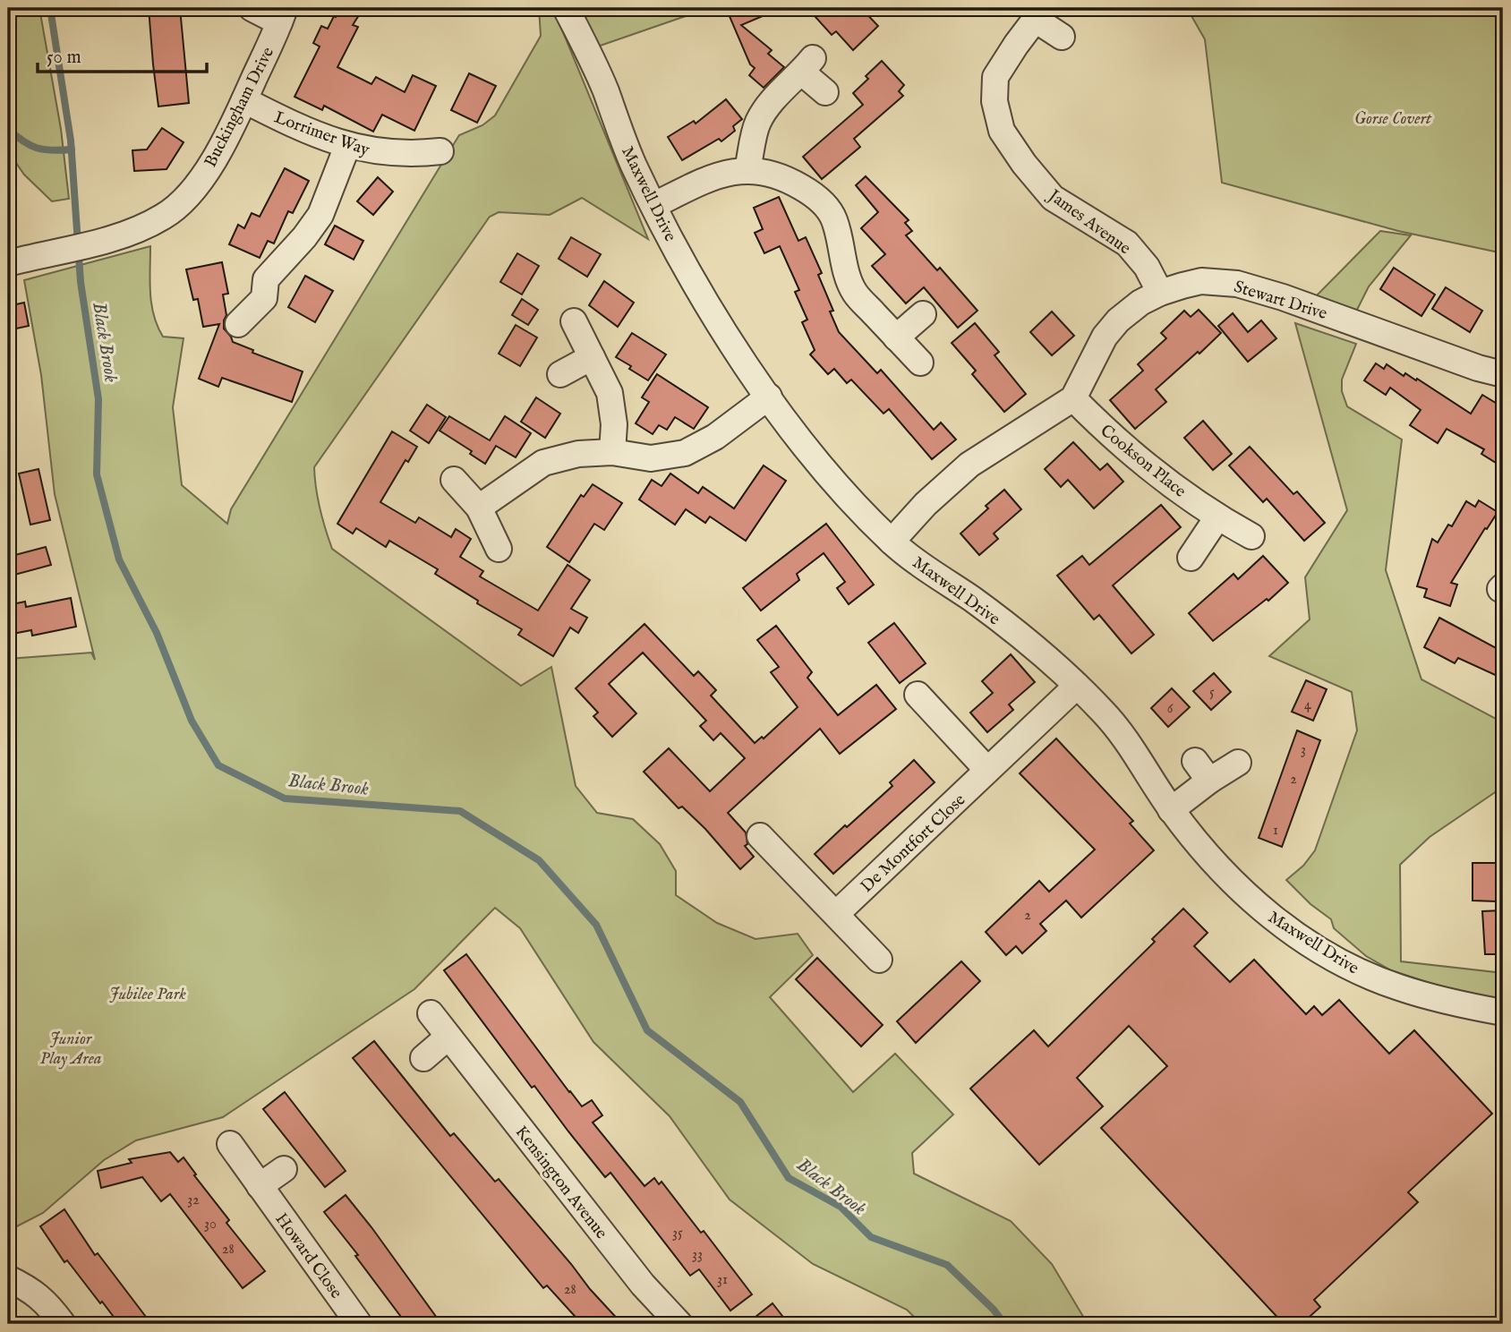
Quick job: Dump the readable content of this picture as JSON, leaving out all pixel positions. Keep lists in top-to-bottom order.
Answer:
{
  "streets": {
    "street": [
      "Buckingham Drive",
      "Lorrimer Way",
      "Maxwell Drive",
      "James Avenue",
      "Stewart Drive",
      "Cookson Place",
      "De Montfort Close",
      "Kensington Avenue",
      "Howard Close"
    ]
  },
  "crossings": [
    ["Buckingham Drive", "Lorrimer Way"],
    ["Maxwell Drive", "De Montfort Close"],
    ["James Avenue", "Stewart Drive"],
    ["Stewart Drive", "Cookson Place"]
  ],
  "water": ["Black Brook"],
  "parks": ["Gorse Covert", "Jubilee Park", "Junior Play Area"],
  "house_numbers": [
    "5",
    "4",
    "6",
    "3",
    "2",
    "1",
    "2",
    "32",
    "30",
    "35",
    "28",
    "33",
    "31",
    "28"
  ],
  "scale_bar": "50 m"
}
